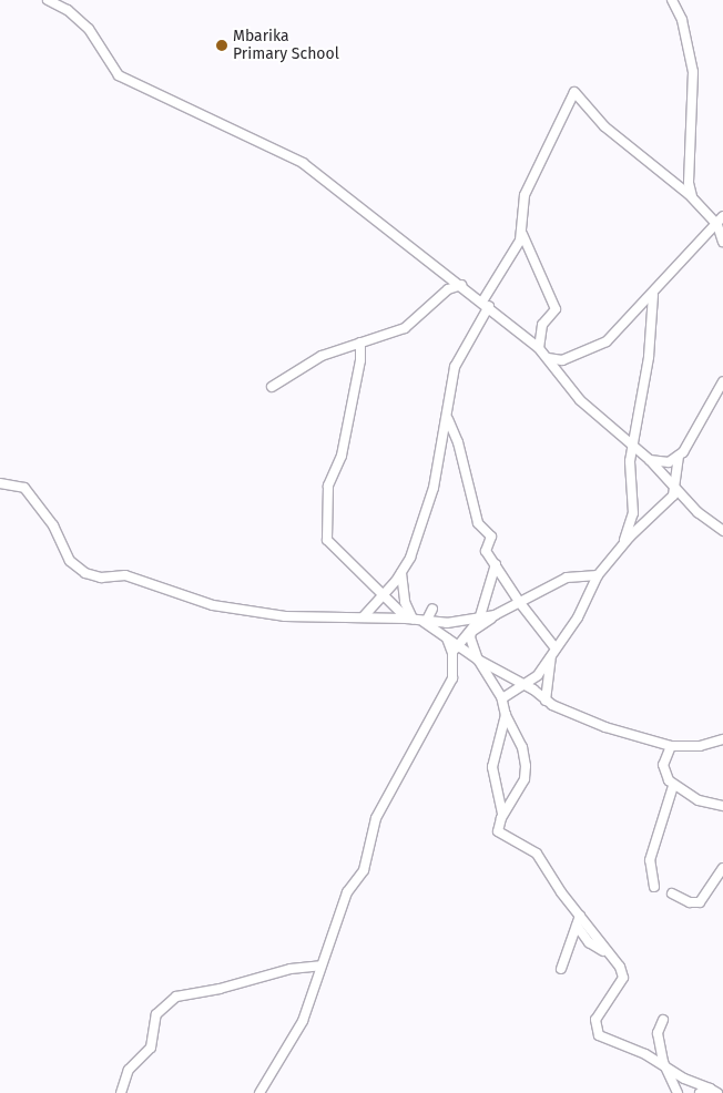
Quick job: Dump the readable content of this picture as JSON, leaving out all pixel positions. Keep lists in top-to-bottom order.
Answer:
{
  "places": ["Mbarika Primary School"]
}
